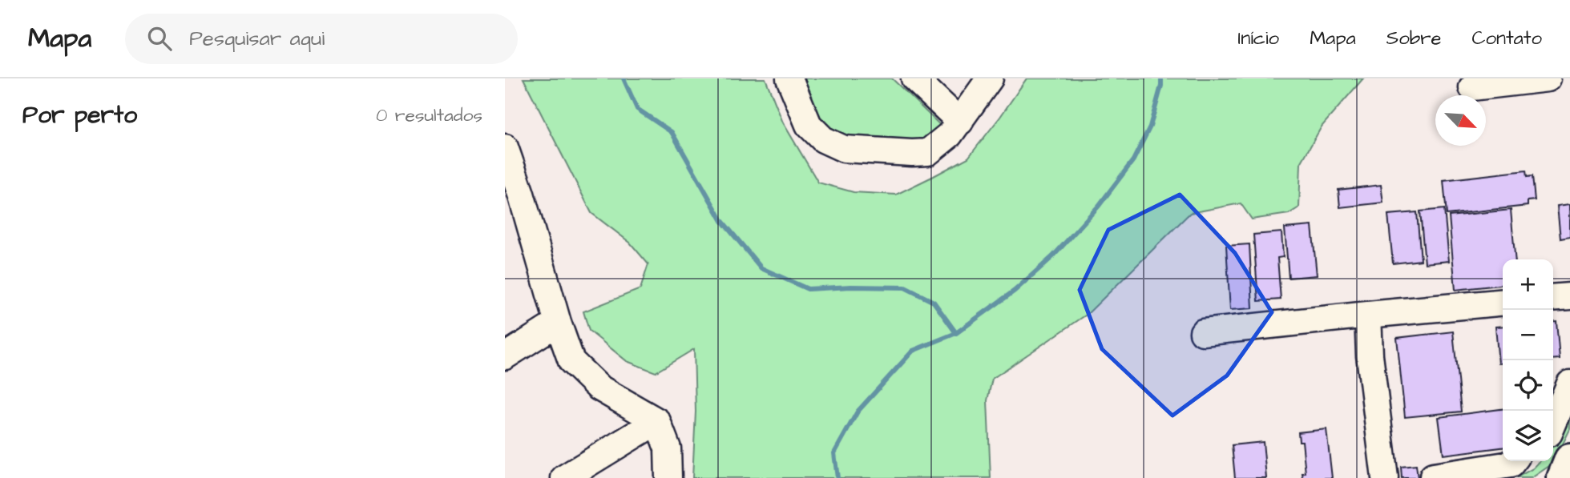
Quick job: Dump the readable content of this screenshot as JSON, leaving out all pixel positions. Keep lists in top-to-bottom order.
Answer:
{
  "north": "bottom right",
  "page": {
    "header": "Mapa",
    "search": "Pesquisar aqui",
    "nav": [
      "Início",
      "Mapa",
      "Sobre",
      "Contato"
    ],
    "heading": ["Por perto", "0 resultados"],
    "map_buttons": ["+", "−"]
  }
}
